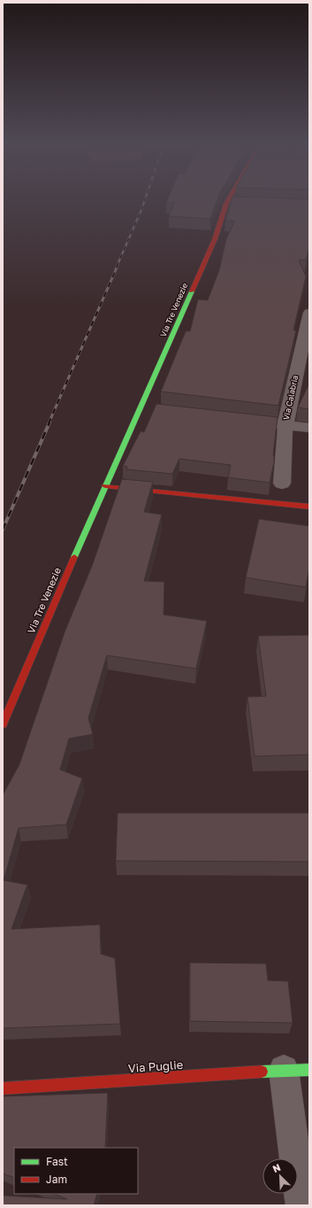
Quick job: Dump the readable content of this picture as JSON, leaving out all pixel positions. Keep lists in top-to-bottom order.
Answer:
{
  "streets": {
    "main road": ["Via Tre Venezie", "Via Puglie"],
    "street": ["Via Calabria"]
  },
  "legend": ["Fast", "Jam"],
  "north": "top left"
}
